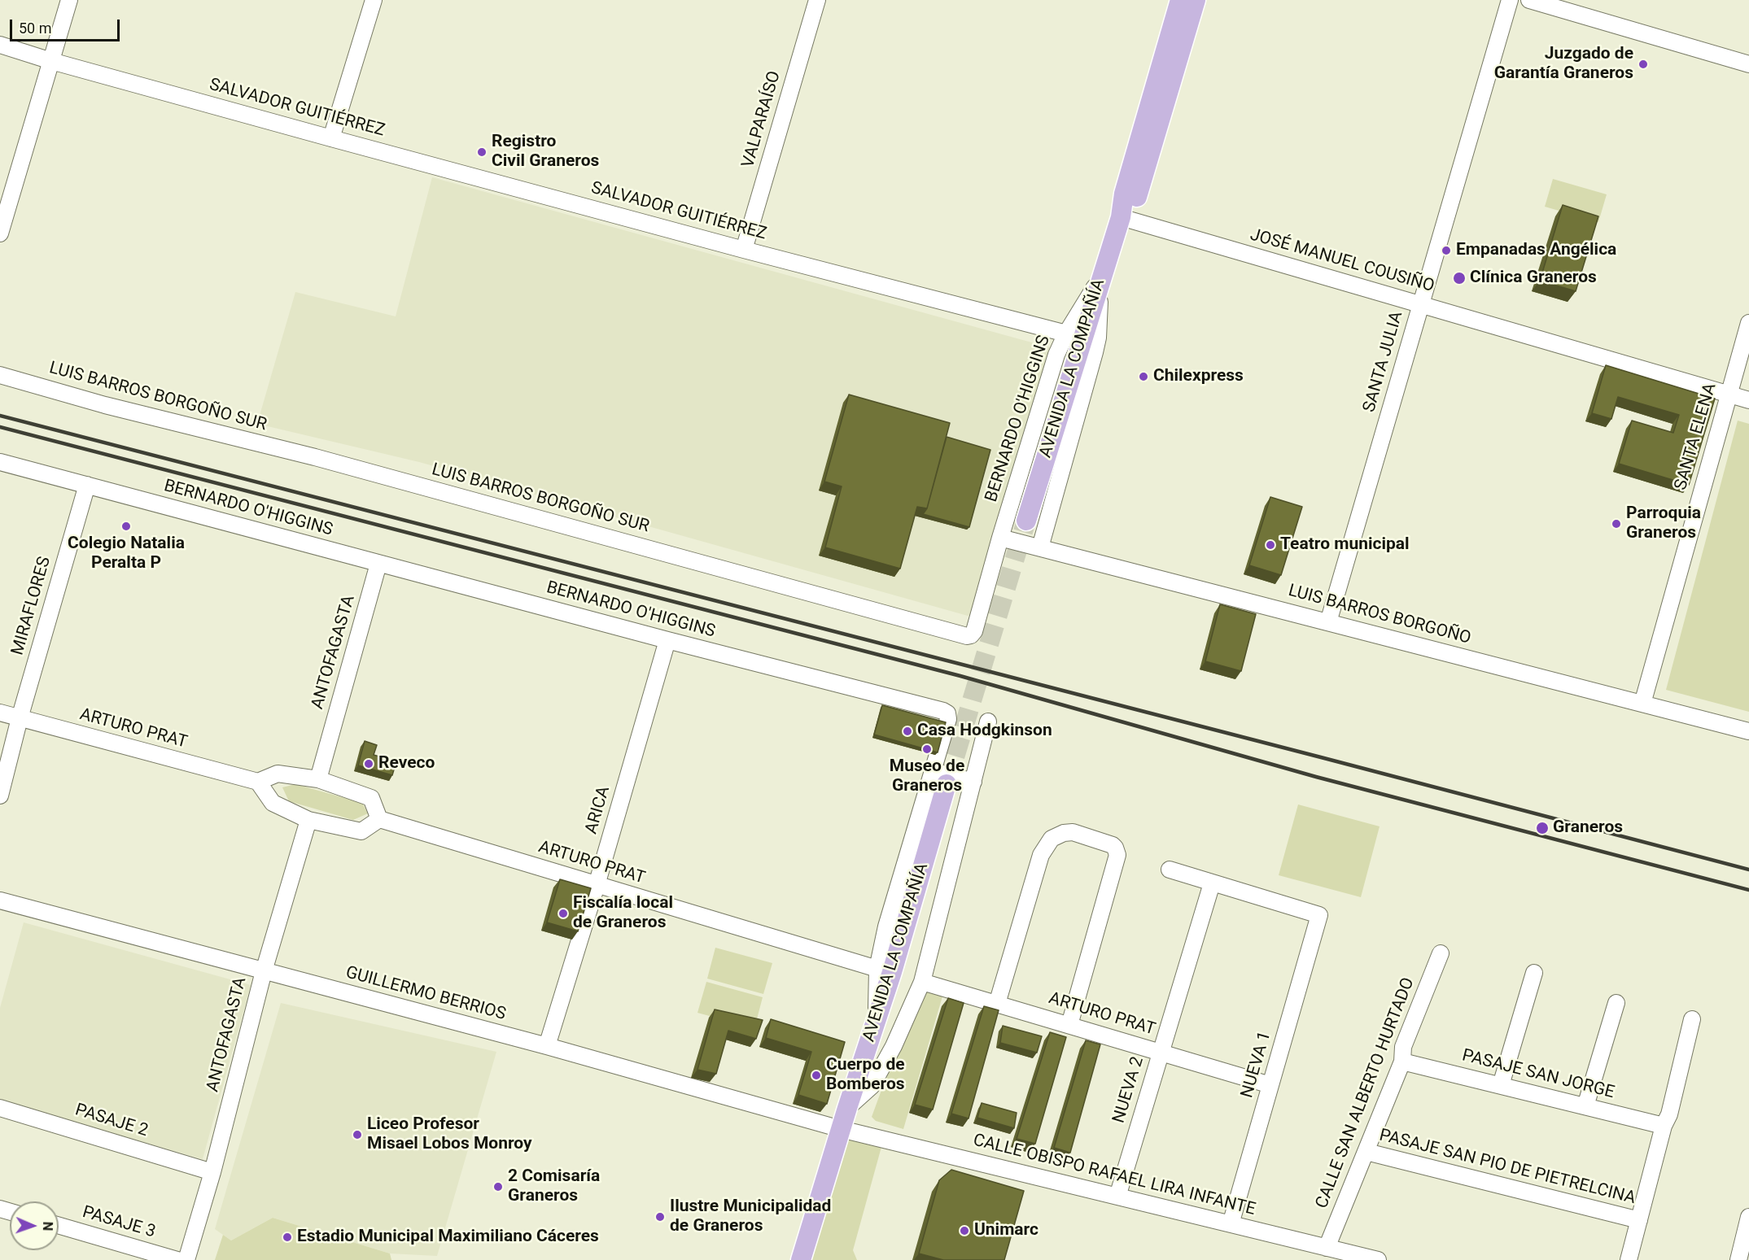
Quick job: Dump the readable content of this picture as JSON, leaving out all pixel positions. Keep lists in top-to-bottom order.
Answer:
{
  "streets": {
    "main road": ["AVENIDA LA COMPAÑÍA"],
    "street": [
      "SALVADOR GUITIÉRREZ",
      "VALPARAÍSO",
      "JOSÉ MANUEL COUSIÑO",
      "SANTA JULIA",
      "LUIS BARROS BORGOÑO SUR",
      "BERNARDO O'HIGGINS",
      "SANTA ELENA",
      "MIRAFLORES",
      "LUIS BARROS BORGOÑO",
      "ANTOFAGASTA",
      "ARTURO PRAT",
      "ARICA",
      "GUILLERMO BERRIOS",
      "NUEVA 1",
      "PASAJE SAN JORGE",
      "NUEVA 2",
      "CALLE SAN ALBERTO HURTADO",
      "PASAJE 2",
      "PASAJE SAN PIO DE PIETRELCINA",
      "CALLE OBISPO RAFAEL LIRA INFANTE",
      "PASAJE 3"
    ]
  },
  "crossings": [
    ["SALVADOR GUITIÉRREZ", "VALPARAÍSO"],
    ["SALVADOR GUITIÉRREZ", "BERNARDO O'HIGGINS"],
    ["JOSÉ MANUEL COUSIÑO", "SANTA JULIA"],
    ["JOSÉ MANUEL COUSIÑO", "AVENIDA LA COMPAÑÍA"],
    ["JOSÉ MANUEL COUSIÑO", "SANTA ELENA"],
    ["SANTA JULIA", "LUIS BARROS BORGOÑO"],
    ["AVENIDA LA COMPAÑÍA", "BERNARDO O'HIGGINS"],
    ["AVENIDA LA COMPAÑÍA", "GUILLERMO BERRIOS"],
    ["AVENIDA LA COMPAÑÍA", "CALLE OBISPO RAFAEL LIRA INFANTE"],
    ["LUIS BARROS BORGOÑO SUR", "BERNARDO O'HIGGINS"],
    ["LUIS BARROS BORGOÑO SUR", "LUIS BARROS BORGOÑO"],
    ["BERNARDO O'HIGGINS", "MIRAFLORES"],
    ["BERNARDO O'HIGGINS", "LUIS BARROS BORGOÑO"],
    ["BERNARDO O'HIGGINS", "ANTOFAGASTA"],
    ["BERNARDO O'HIGGINS", "ARTURO PRAT"],
    ["BERNARDO O'HIGGINS", "ARICA"],
    ["SANTA ELENA", "LUIS BARROS BORGOÑO"],
    ["MIRAFLORES", "ARTURO PRAT"],
    ["ANTOFAGASTA", "GUILLERMO BERRIOS"],
    ["ANTOFAGASTA", "PASAJE 2"],
    ["ARTURO PRAT", "ARICA"],
    ["ARTURO PRAT", "NUEVA 1"],
    ["ARTURO PRAT", "NUEVA 2"],
    ["ARICA", "GUILLERMO BERRIOS"],
    ["GUILLERMO BERRIOS", "CALLE OBISPO RAFAEL LIRA INFANTE"],
    ["NUEVA 1", "NUEVA 2"],
    ["NUEVA 1", "CALLE OBISPO RAFAEL LIRA INFANTE"],
    ["PASAJE SAN JORGE", "CALLE SAN ALBERTO HURTADO"],
    ["NUEVA 2", "CALLE OBISPO RAFAEL LIRA INFANTE"],
    ["CALLE SAN ALBERTO HURTADO", "PASAJE SAN PIO DE PIETRELCINA"],
    ["CALLE SAN ALBERTO HURTADO", "CALLE OBISPO RAFAEL LIRA INFANTE"]
  ],
  "places": [
    "Juzgado de Garantía Graneros",
    "Registro Civil Graneros",
    "Empanadas Angélica",
    "Clínica Graneros",
    "Chilexpress",
    "Parroquia Graneros",
    "Colegio Natalia Peralta P",
    "Teatro municipal",
    "Casa Hodgkinson",
    "Museo de Graneros",
    "Reveco",
    "Graneros",
    "Fiscalía local de Graneros",
    "Cuerpo de Bomberos",
    "Liceo Profesor Misael Lobos Monroy",
    "2 Comisaría Graneros",
    "Ilustre Municipalidad de Graneros",
    "Unimarc",
    "Estadio Municipal Maximiliano Cáceres"
  ],
  "scale_bar": "50 m",
  "north": "right"
}
